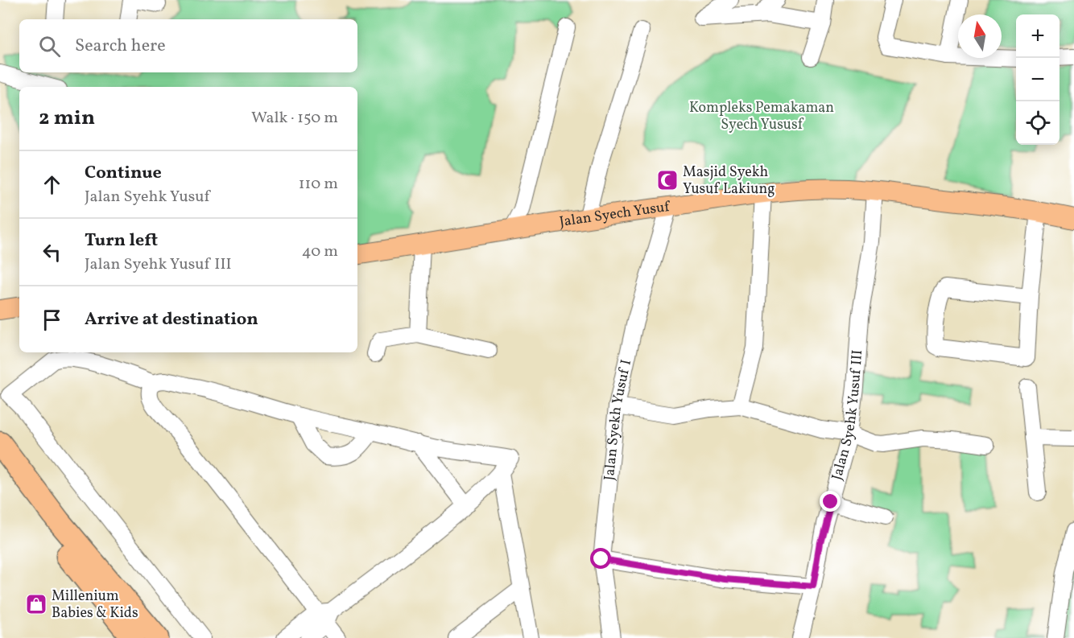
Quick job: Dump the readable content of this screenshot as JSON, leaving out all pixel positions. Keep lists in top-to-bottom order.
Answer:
{
  "streets": {
    "main road": ["Jalan Syech Yusuf"],
    "street": ["Jalan Syehk Yusuf III", "Jalan Syekh Yusuf I"]
  },
  "crossings": [
    ["Jalan Syech Yusuf", "Jalan Syehk Yusuf III"],
    ["Jalan Syech Yusuf", "Jalan Syekh Yusuf I"]
  ],
  "parks": ["Kompleks Pemakaman Syech Yususf"],
  "places": {
    "mosque": ["Masjid Syekh Yusuf Lakiung"],
    "shop": ["Millenium Babies & Kids"]
  },
  "north": "top",
  "page": {
    "map_buttons": ["+", "−"],
    "search": "Search here",
    "heading": ["2 min", "Walk · 150 m"],
    "list": [
      ["Continue", "Jalan Syehk Yusuf", "110 m"],
      ["Turn left", "Jalan Syehk Yusuf III", "40 m"],
      "Arrive at destination"
    ]
  }
}
